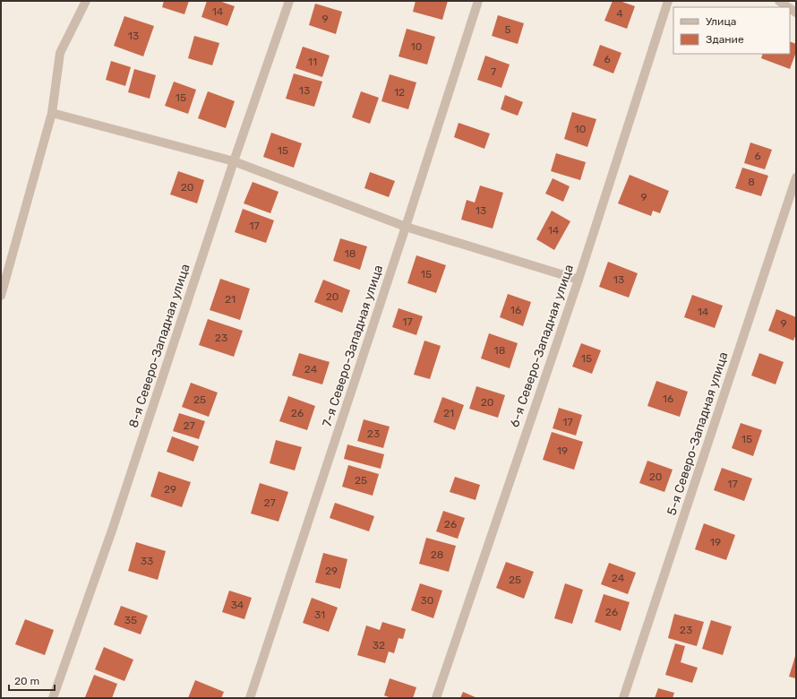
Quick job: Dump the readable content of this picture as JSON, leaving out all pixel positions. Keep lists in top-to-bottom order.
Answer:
{
  "streets": {
    "street": [
      "8-я Северо-Западная улица",
      "7-я Северо-Западная улица",
      "6-я Северо-Западная улица",
      "5-я Северо-Западная улица"
    ]
  },
  "house_numbers": [
    "14",
    "4",
    "9",
    "5",
    "13",
    "10",
    "6",
    "11",
    "7",
    "13",
    "12",
    "15",
    "10",
    "15",
    "6",
    "8",
    "20",
    "9",
    "13",
    "17",
    "14",
    "18",
    "15",
    "13",
    "20",
    "21",
    "16",
    "14",
    "17",
    "9",
    "23",
    "18",
    "15",
    "24",
    "16",
    "25",
    "20",
    "26",
    "21",
    "17",
    "27",
    "23",
    "15",
    "19",
    "20",
    "25",
    "17",
    "29",
    "27",
    "26",
    "19",
    "28",
    "33",
    "29",
    "24",
    "25",
    "30",
    "34",
    "26",
    "31",
    "35",
    "23",
    "32"
  ],
  "legend": ["Улица", "Здание"],
  "scale_bar": "20 m"
}
